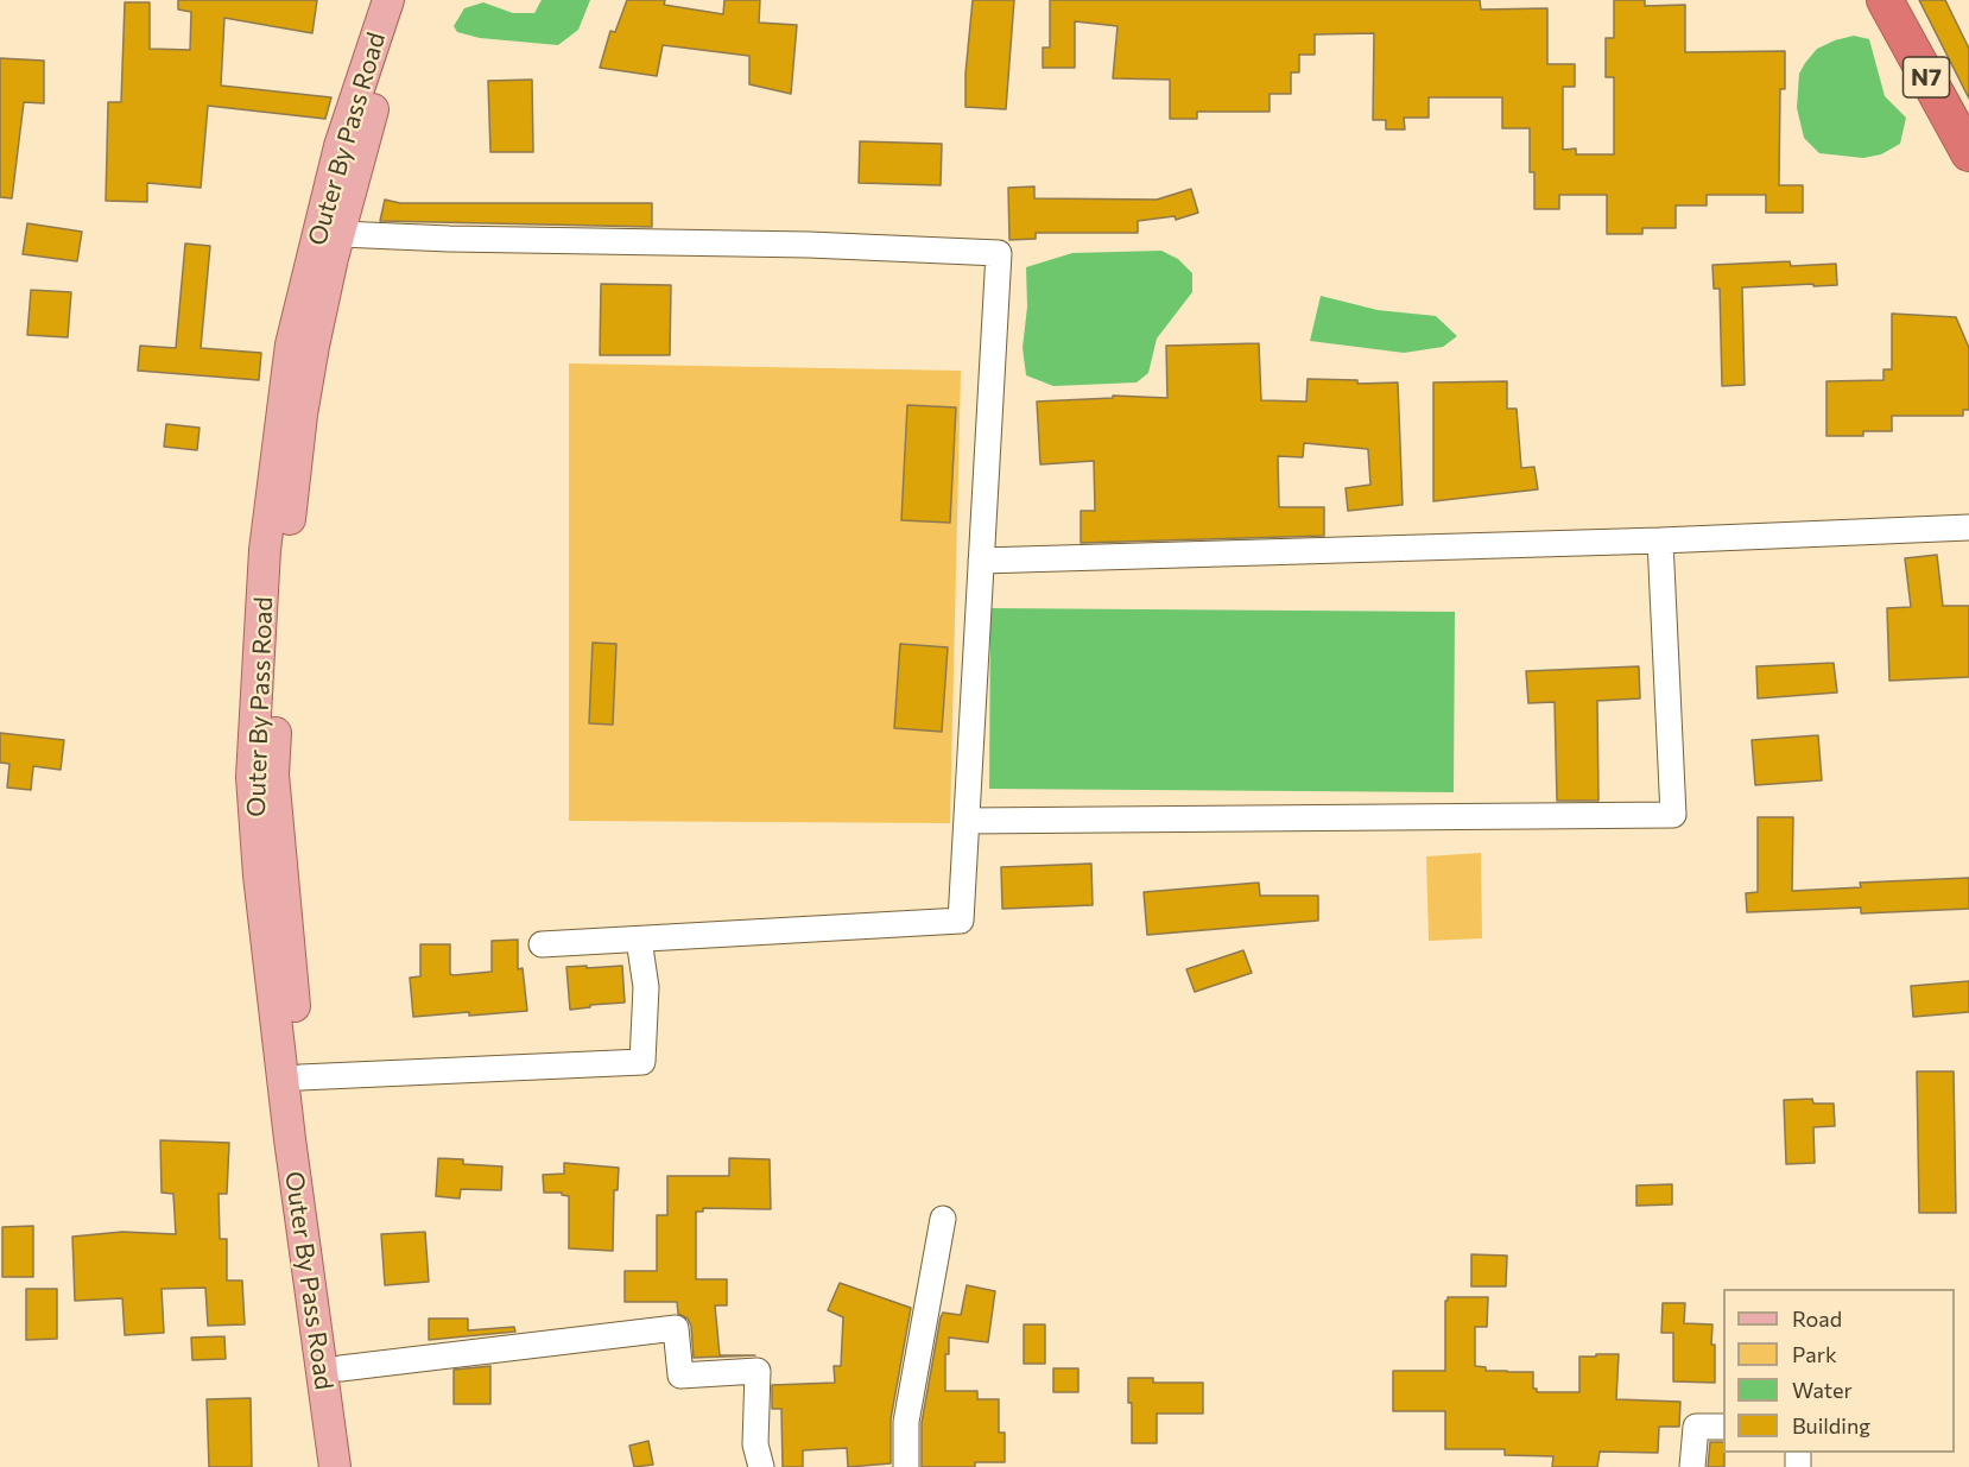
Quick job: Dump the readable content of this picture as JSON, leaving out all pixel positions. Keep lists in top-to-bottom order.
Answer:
{
  "streets": {
    "highway": ["N7"],
    "main road": ["Outer By Pass Road"]
  },
  "legend": [
    "Road",
    "Park",
    "Water",
    "Building"
  ]
}
